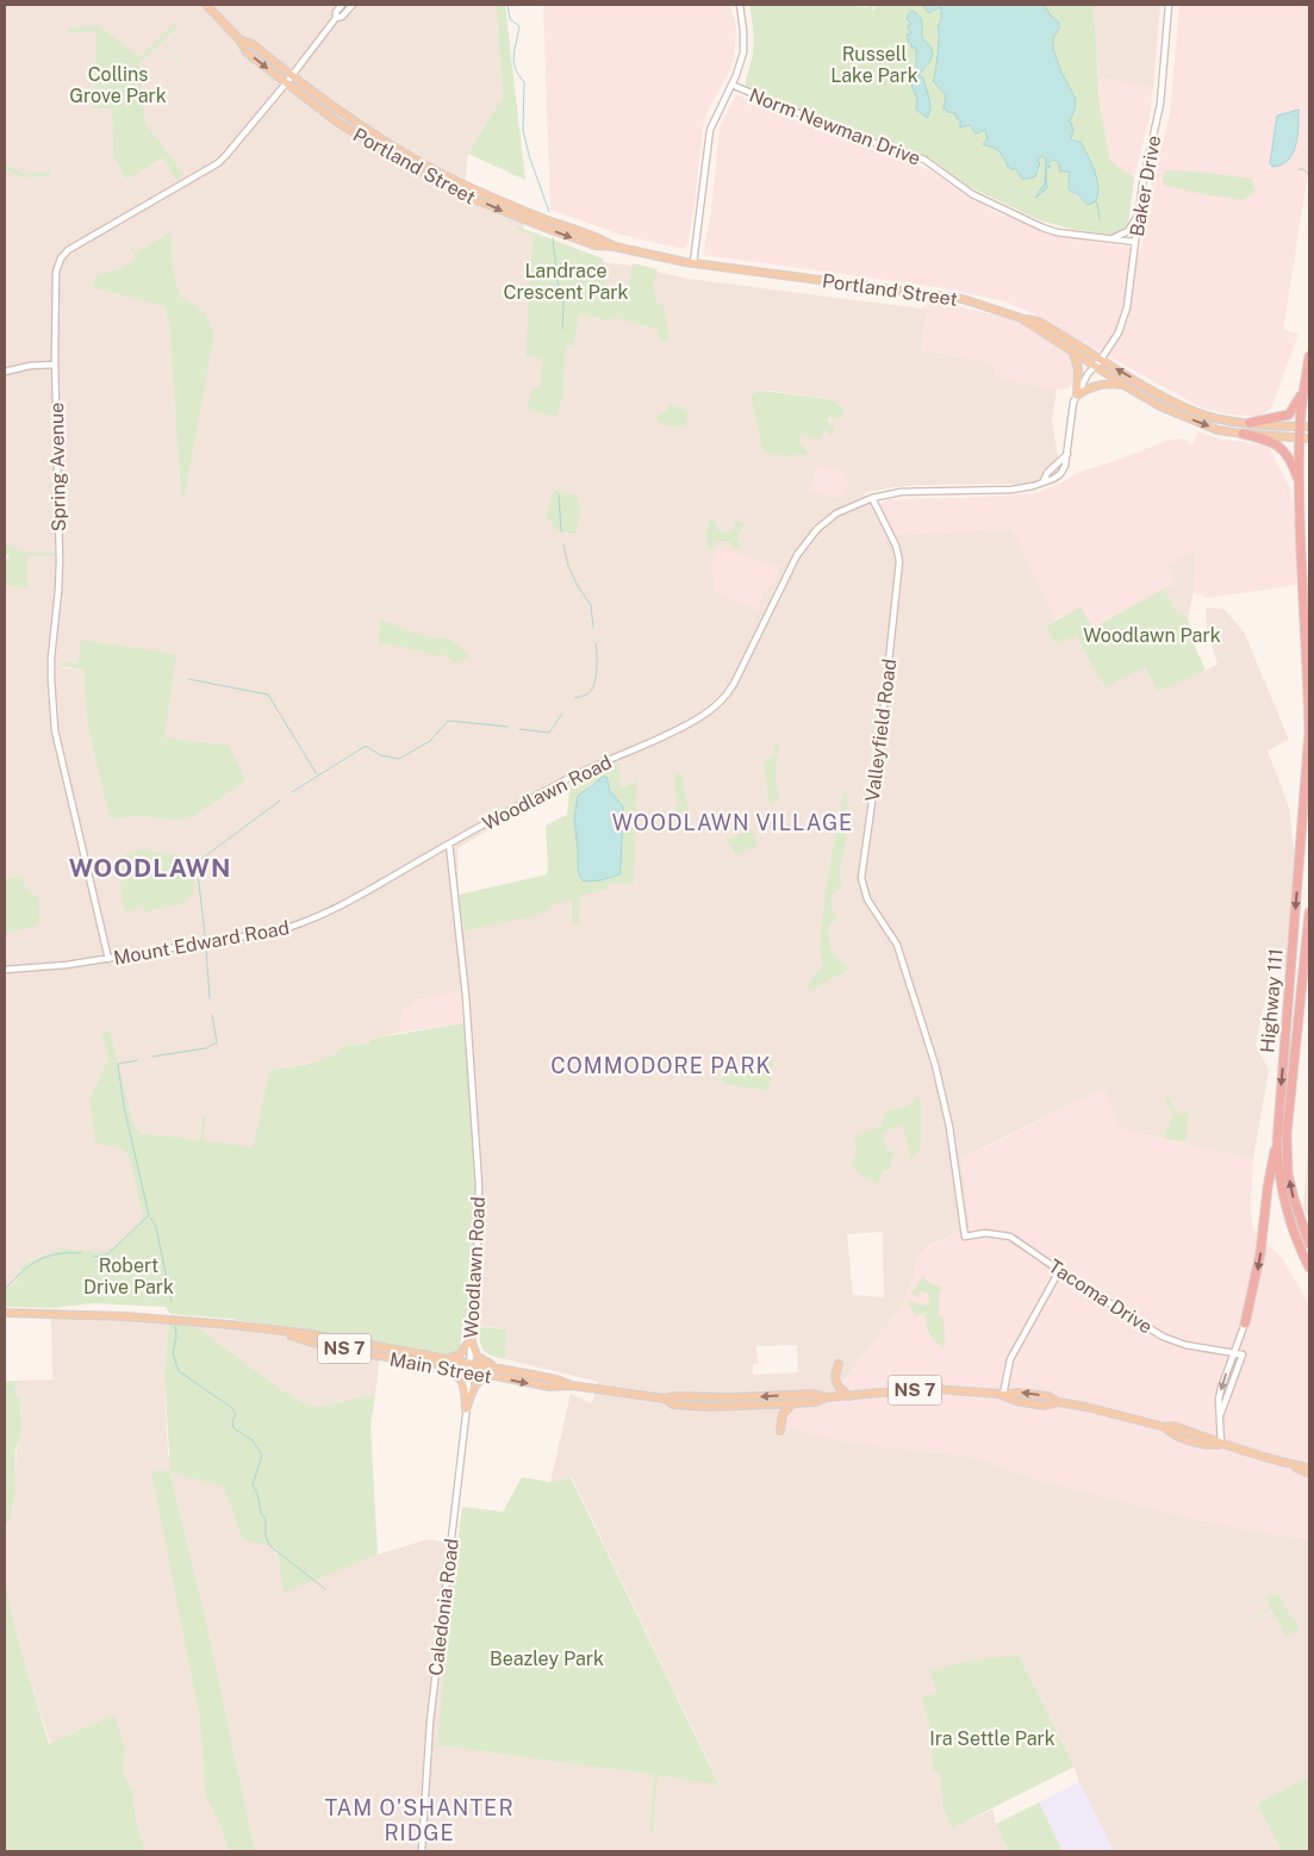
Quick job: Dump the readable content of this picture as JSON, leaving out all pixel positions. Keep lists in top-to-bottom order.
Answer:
{
  "streets": {
    "highway": ["Highway 111"],
    "main road": ["Portland Street", "NS 7", "Main Street"],
    "street": [
      "Norm Newman Drive",
      "Baker Drive",
      "Spring Avenue",
      "Valleyfield Road",
      "Woodlawn Road",
      "Mount Edward Road",
      "Tacoma Drive",
      "Caledonia Road"
    ]
  },
  "crossings": [
    ["Norm Newman Drive", "Baker Drive"],
    ["Portland Street", "Baker Drive"],
    ["Portland Street", "Spring Avenue"],
    ["Portland Street", "Woodlawn Road"],
    ["Baker Drive", "Woodlawn Road"],
    ["Spring Avenue", "Mount Edward Road"],
    ["Valleyfield Road", "Woodlawn Road"],
    ["Valleyfield Road", "Tacoma Drive"],
    ["Woodlawn Road", "Mount Edward Road"],
    ["Woodlawn Road", "Main Street"],
    ["Woodlawn Road", "Caledonia Road"],
    ["Main Street", "Caledonia Road"]
  ],
  "districts": [
    "WOODLAWN VILLAGE",
    "WOODLAWN",
    "COMMODORE PARK",
    "TAM O'SHANTER RIDGE"
  ],
  "parks": [
    "Russell Lake Park",
    "Collins Grove Park",
    "Landrace Crescent Park",
    "Woodlawn Park",
    "Robert Drive Park",
    "Beazley Park",
    "Ira Settle Park"
  ]
}
